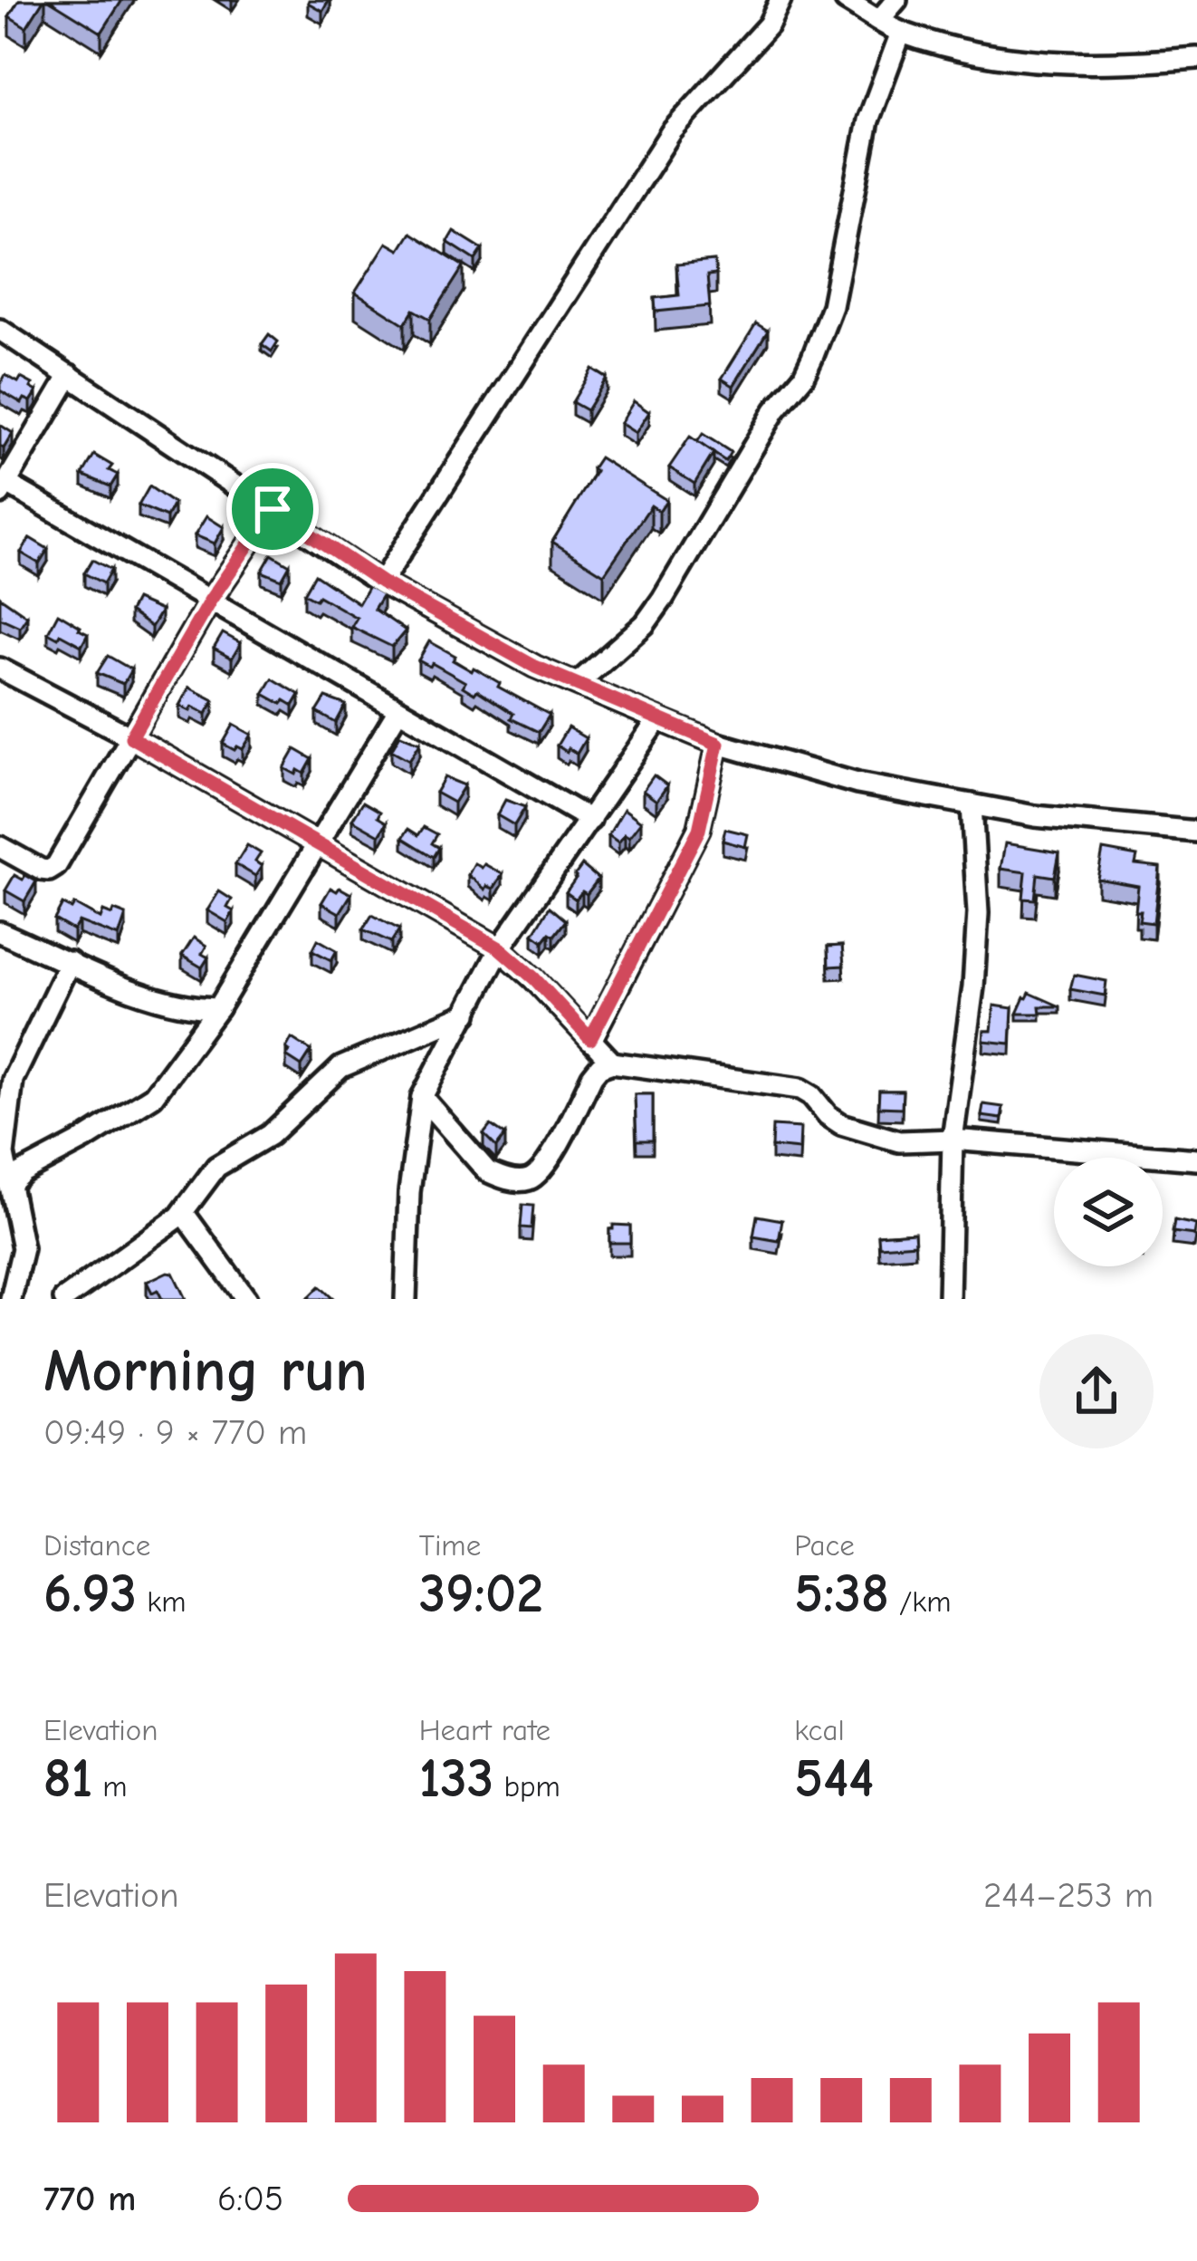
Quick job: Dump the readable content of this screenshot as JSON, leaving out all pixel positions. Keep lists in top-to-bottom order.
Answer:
{
  "page": {
    "heading": ["Morning run", "09:49 · 9 × 770 m"],
    "stats": [
      ["Distance", "6.93 km"],
      ["Time", "39:02"],
      ["Pace", "5:38 /km"],
      ["Elevation", "81 m"],
      ["Heart rate", "133 bpm"],
      ["kcal", "544"]
    ],
    "chart": ["Elevation", "244–253 m"],
    "list": [
      {
        "name": "770 m",
        "note": "6:05"
      }
    ]
  }
}
